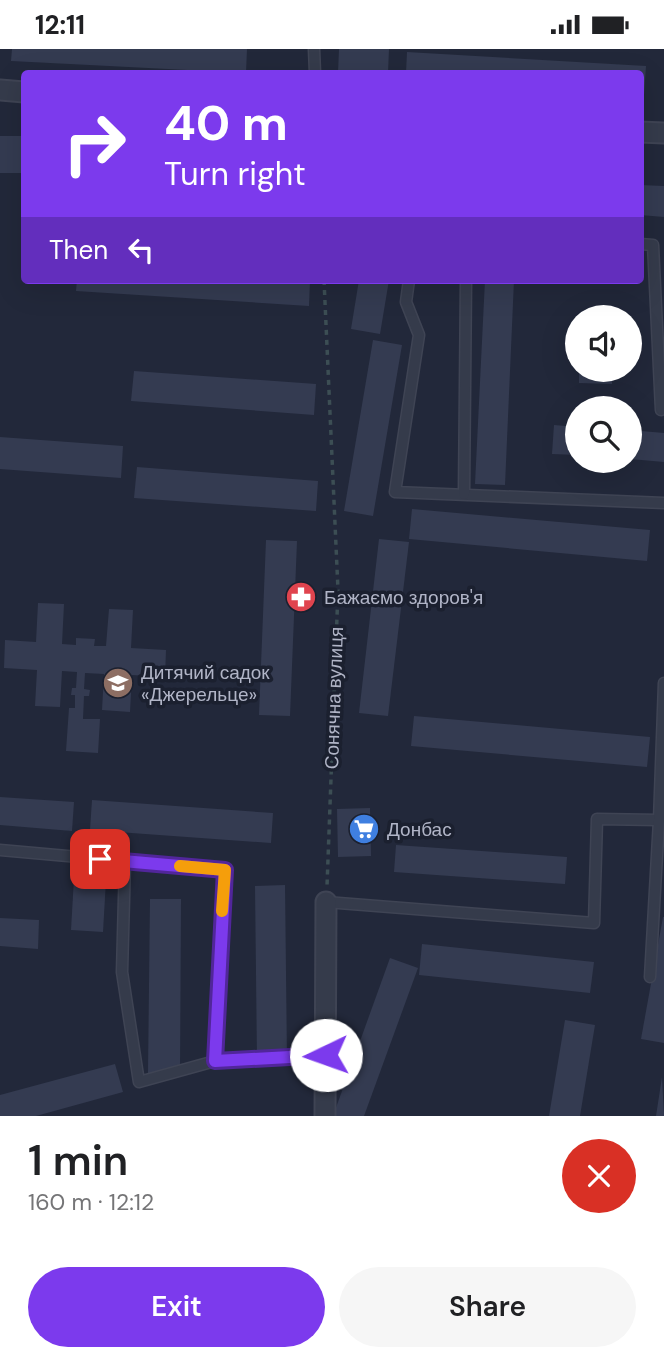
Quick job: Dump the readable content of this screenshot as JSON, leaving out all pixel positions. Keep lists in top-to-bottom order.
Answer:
{
  "streets": {
    "path": ["Сонячна вулиця"]
  },
  "places": {
    "pharmacy": ["Бажаємо здоров'я"],
    "school or university": ["Дитячий садок «Джерельце»"],
    "supermarket": ["Донбас"]
  },
  "page": {
    "status": "12:11",
    "turn": ["40 m", "Turn right"],
    "then": "Then",
    "heading": ["1 min", "160 m · 12:12"],
    "buttons": ["Exit", "Share"]
  }
}
